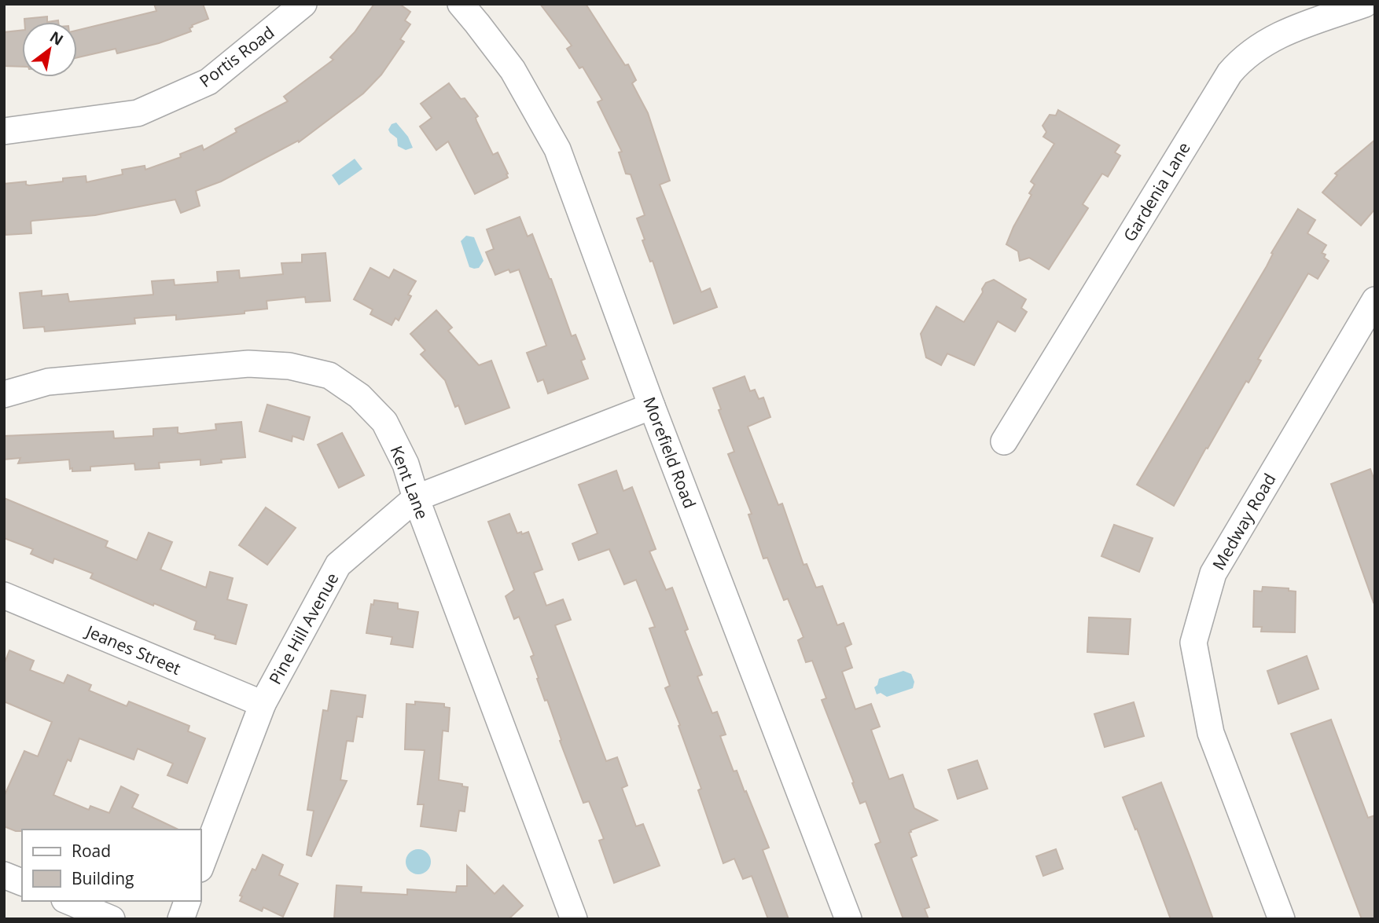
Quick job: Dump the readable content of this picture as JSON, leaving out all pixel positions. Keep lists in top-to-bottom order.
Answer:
{
  "streets": {
    "street": [
      "Portis Road",
      "Gardenia Lane",
      "Morefield Road",
      "Kent Lane",
      "Medway Road",
      "Pine Hill Avenue",
      "Jeanes Street"
    ]
  },
  "crossings": [
    ["Morefield Road", "Pine Hill Avenue"],
    ["Kent Lane", "Pine Hill Avenue"],
    ["Pine Hill Avenue", "Jeanes Street"]
  ],
  "legend": ["Road", "Building"],
  "north": "top right"
}
